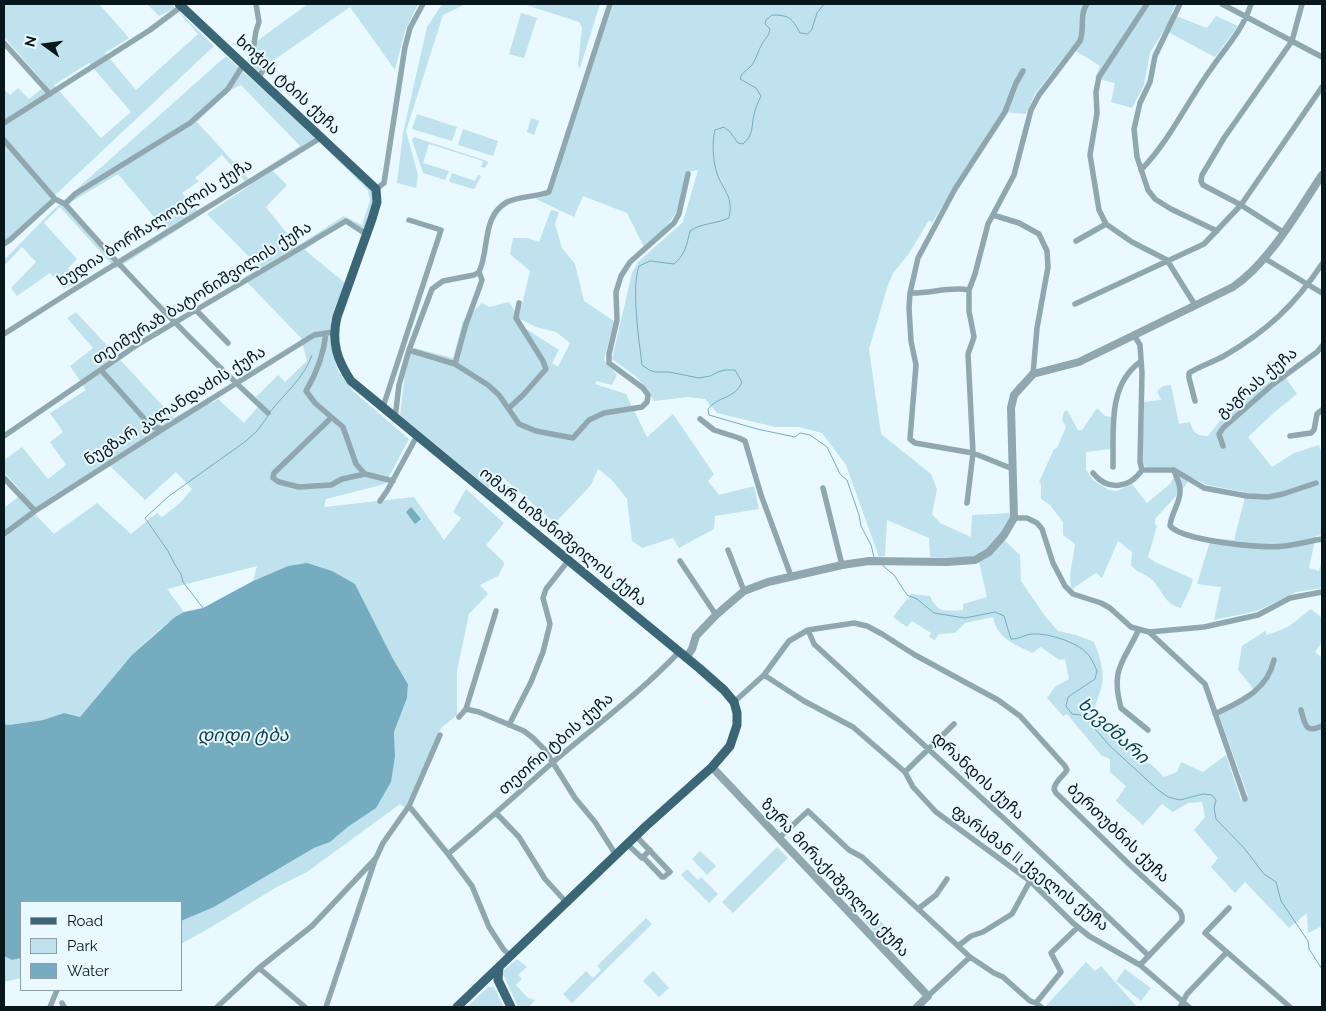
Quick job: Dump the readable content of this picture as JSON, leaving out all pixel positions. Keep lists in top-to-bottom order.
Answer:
{
  "streets": {
    "main road": ["ხოჭის ტბის ქუჩა", "ომარ ხიზანიშვილის ქუჩა"],
    "street": [
      "ხუდია ბორჩალოელის ქუჩა",
      "თეიმურაზ ბატონიშვილის ქუჩა",
      "გაგრას ქუჩა",
      "ნუგზარ კალანდაძის ქუჩა",
      "თეთრი ტბის ქუჩა",
      "დრანდის ქუჩა",
      "ბერთუბნის ქუჩა",
      "ფარსმან II ქველის ქუჩა",
      "ზურა მირაქიშვილის ქუჩა"
    ]
  },
  "crossings": [
    ["ხოჭის ტბის ქუჩა", "ხუდია ბორჩალოელის ქუჩა"],
    ["ხოჭის ტბის ქუჩა", "ომარ ხიზანიშვილის ქუჩა"],
    ["თეიმურაზ ბატონიშვილის ქუჩა", "ომარ ხიზანიშვილის ქუჩა"],
    ["ნუგზარ კალანდაძის ქუჩა", "ომარ ხიზანიშვილის ქუჩა"],
    ["ომარ ხიზანიშვილის ქუჩა", "თეთრი ტბის ქუჩა"],
    ["დრანდის ქუჩა", "ბერთუბნის ქუჩა"],
    ["ბერთუბნის ქუჩა", "ფარსმან II ქველის ქუჩა"]
  ],
  "water": ["ხევძმარი", "დიდი ტბა"],
  "legend": ["Road", "Park", "Water"],
  "north": "left"
}
